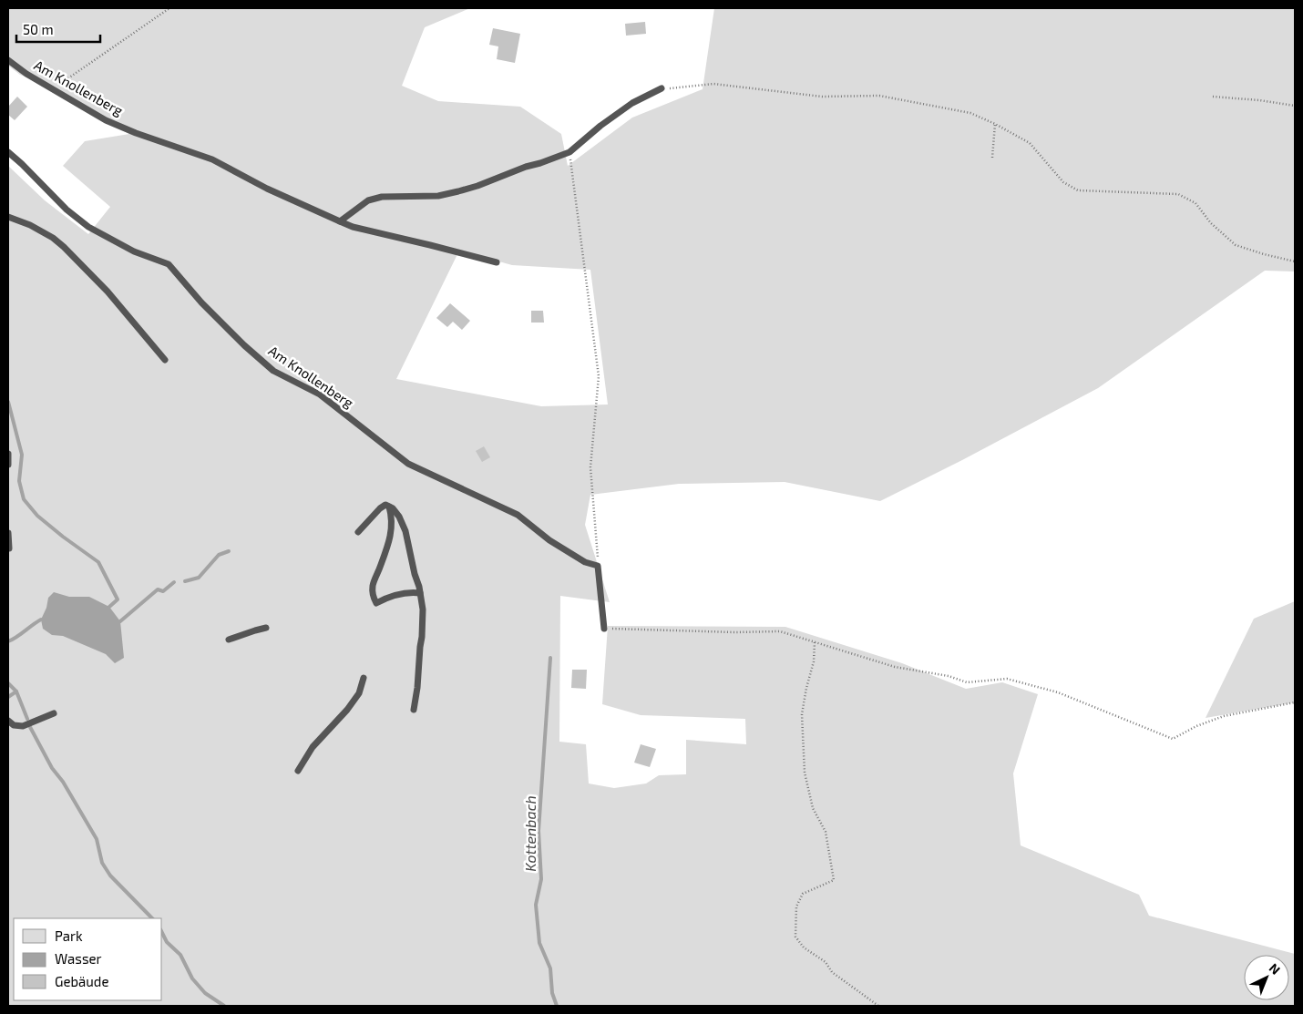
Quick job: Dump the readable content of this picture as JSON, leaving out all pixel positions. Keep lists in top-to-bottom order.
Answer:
{
  "streets": {
    "lane": ["Am Knollenberg"]
  },
  "water": ["Kottenbach"],
  "legend": ["Park", "Wasser", "Gebäude"],
  "scale_bar": "50 m",
  "north": "top right"
}
